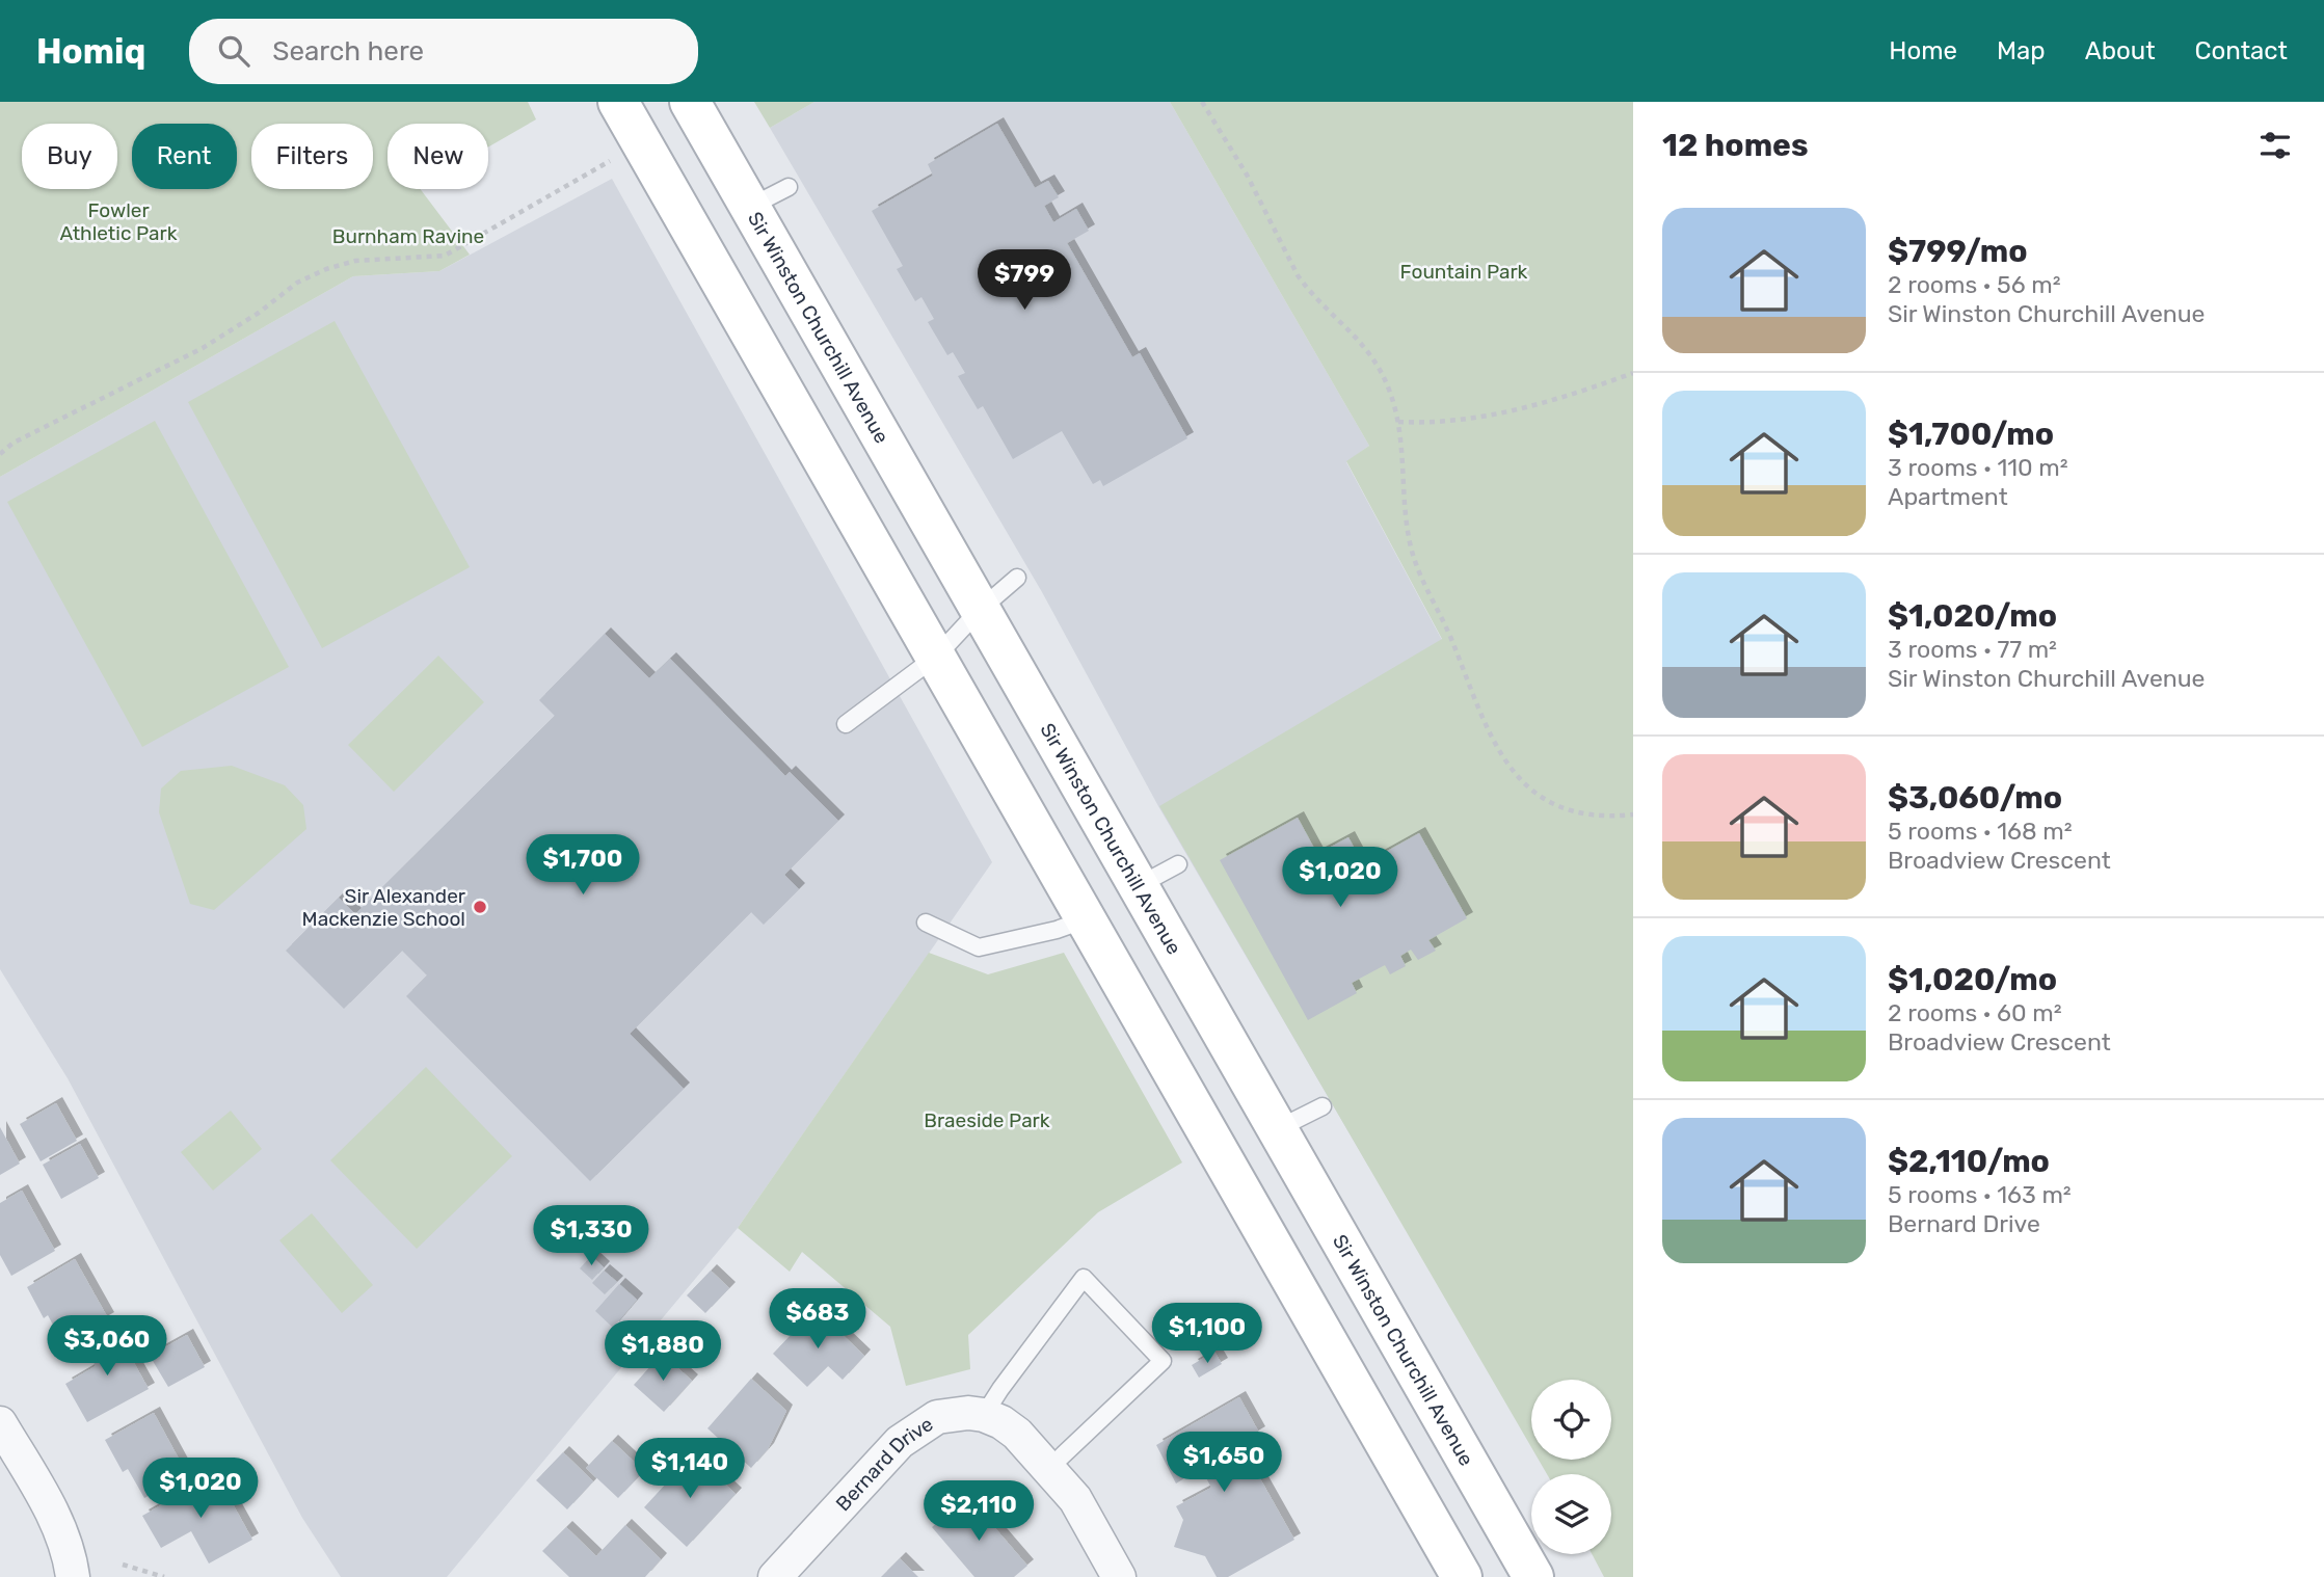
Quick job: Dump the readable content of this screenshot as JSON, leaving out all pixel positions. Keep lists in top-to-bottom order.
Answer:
{
  "streets": {
    "main road": ["Sir Winston Churchill Avenue"],
    "street": ["Bernard Drive"]
  },
  "parks": [
    "Fowler Athletic Park",
    "Burnham Ravine",
    "Fountain Park",
    "Braeside Park"
  ],
  "places": ["Sir Alexander Mackenzie School"],
  "page": {
    "header": "Homiq",
    "search": "Search here",
    "nav": [
      "Home",
      "Map",
      "About",
      "Contact"
    ],
    "heading": "12 homes",
    "chip": [
      "Buy",
      "Rent",
      "Filters",
      "New"
    ],
    "list": [
      {
        "name": "$799/mo",
        "note": "2 rooms · 56 m² · Sir Winston Churchill Avenue"
      },
      {
        "name": "$1,700/mo",
        "note": "3 rooms · 110 m² · Apartment"
      },
      {
        "name": "$1,020/mo",
        "note": "3 rooms · 77 m² · Sir Winston Churchill Avenue"
      },
      {
        "name": "$3,060/mo",
        "note": "5 rooms · 168 m² · Broadview Crescent"
      },
      {
        "name": "$1,020/mo",
        "note": "2 rooms · 60 m² · Broadview Crescent"
      },
      {
        "name": "$2,110/mo",
        "note": "5 rooms · 163 m² · Bernard Drive"
      }
    ],
    "price": [
      "$799",
      "$1,700",
      "$1,020",
      "$1,330",
      "$683",
      "$1,100",
      "$3,060",
      "$1,880",
      "$1,650",
      "$1,140",
      "$1,020",
      "$2,110"
    ]
  }
}
